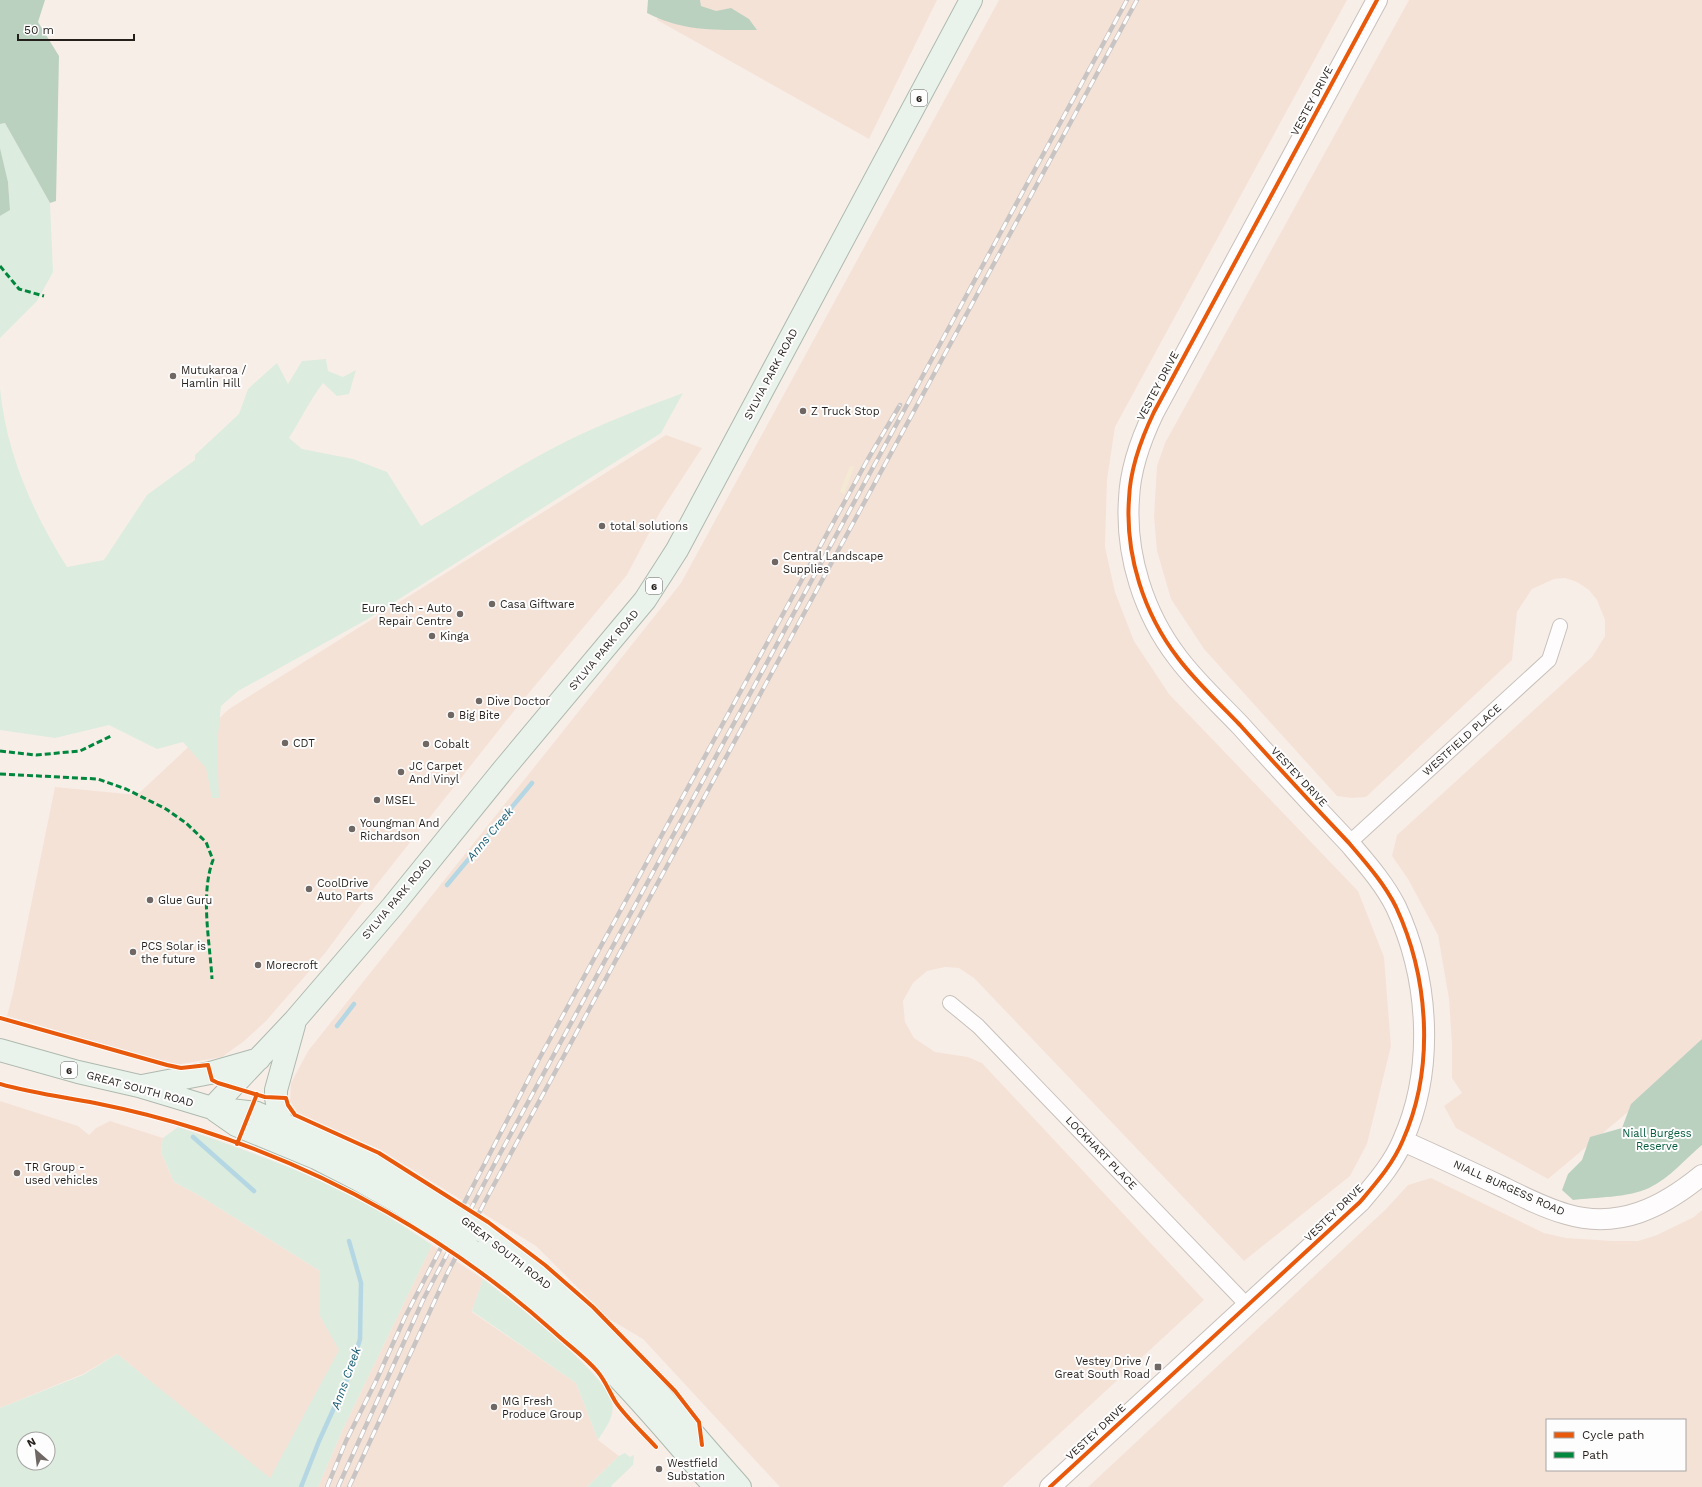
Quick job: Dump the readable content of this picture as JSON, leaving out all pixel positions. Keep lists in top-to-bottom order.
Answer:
{
  "streets": {
    "main road": ["6", "SYLVIA PARK ROAD", "GREAT SOUTH ROAD"],
    "street": [
      "VESTEY DRIVE",
      "WESTFIELD PLACE",
      "LOCKHART PLACE",
      "NIALL BURGESS ROAD"
    ]
  },
  "crossings": [
    ["VESTEY DRIVE", "WESTFIELD PLACE"],
    ["VESTEY DRIVE", "LOCKHART PLACE"],
    ["VESTEY DRIVE", "NIALL BURGESS ROAD"],
    ["SYLVIA PARK ROAD", "GREAT SOUTH ROAD"]
  ],
  "water": ["Anns Creek"],
  "parks": ["Niall Burgess Reserve"],
  "places": {
    "other": [
      "Mutukaroa / Hamlin Hill",
      "Z Truck Stop",
      "total solutions",
      "Central Landscape Supplies",
      "Casa Giftware",
      "Euro Tech - Auto Repair Centre",
      "Kinga",
      "Dive Doctor",
      "Big Bite",
      "CDT",
      "Cobalt",
      "JC Carpet And Vinyl",
      "MSEL",
      "Youngman And Richardson",
      "CoolDrive Auto Parts",
      "Glue Guru",
      "PCS Solar is the future",
      "Morecroft",
      "TR Group - used vehicles",
      "MG Fresh Produce Group",
      "Westfield Substation"
    ],
    "transit": ["Vestey Drive / Great South Road"]
  },
  "legend": ["Cycle path", "Path"],
  "scale_bar": "50 m",
  "north": "top left"
}
